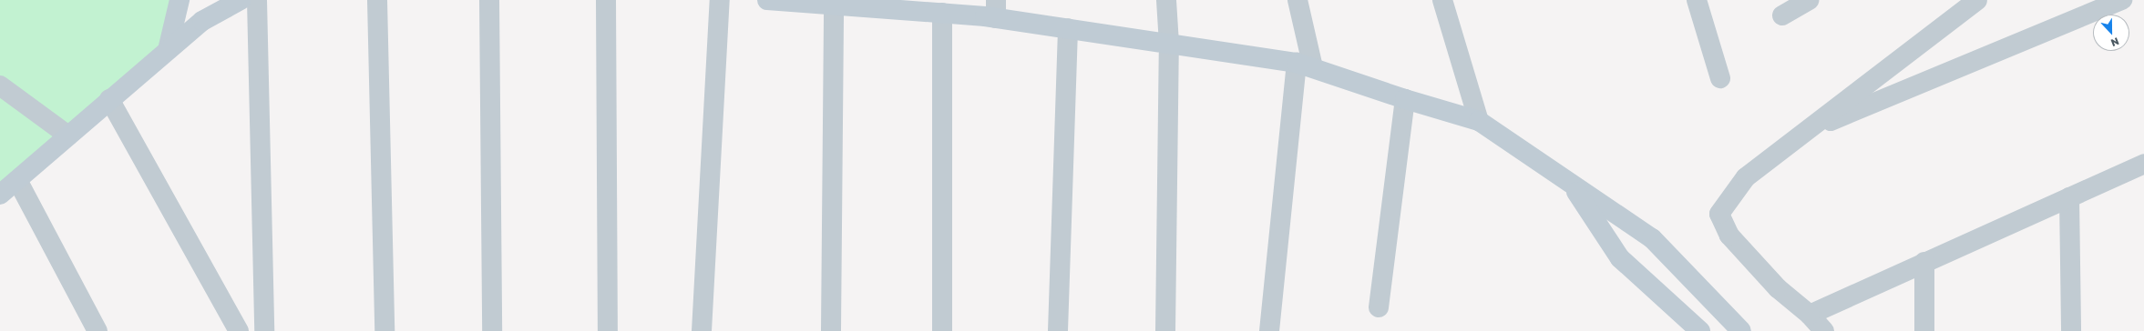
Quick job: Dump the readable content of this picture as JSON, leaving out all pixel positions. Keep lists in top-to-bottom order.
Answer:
{
  "north": "bottom"
}
